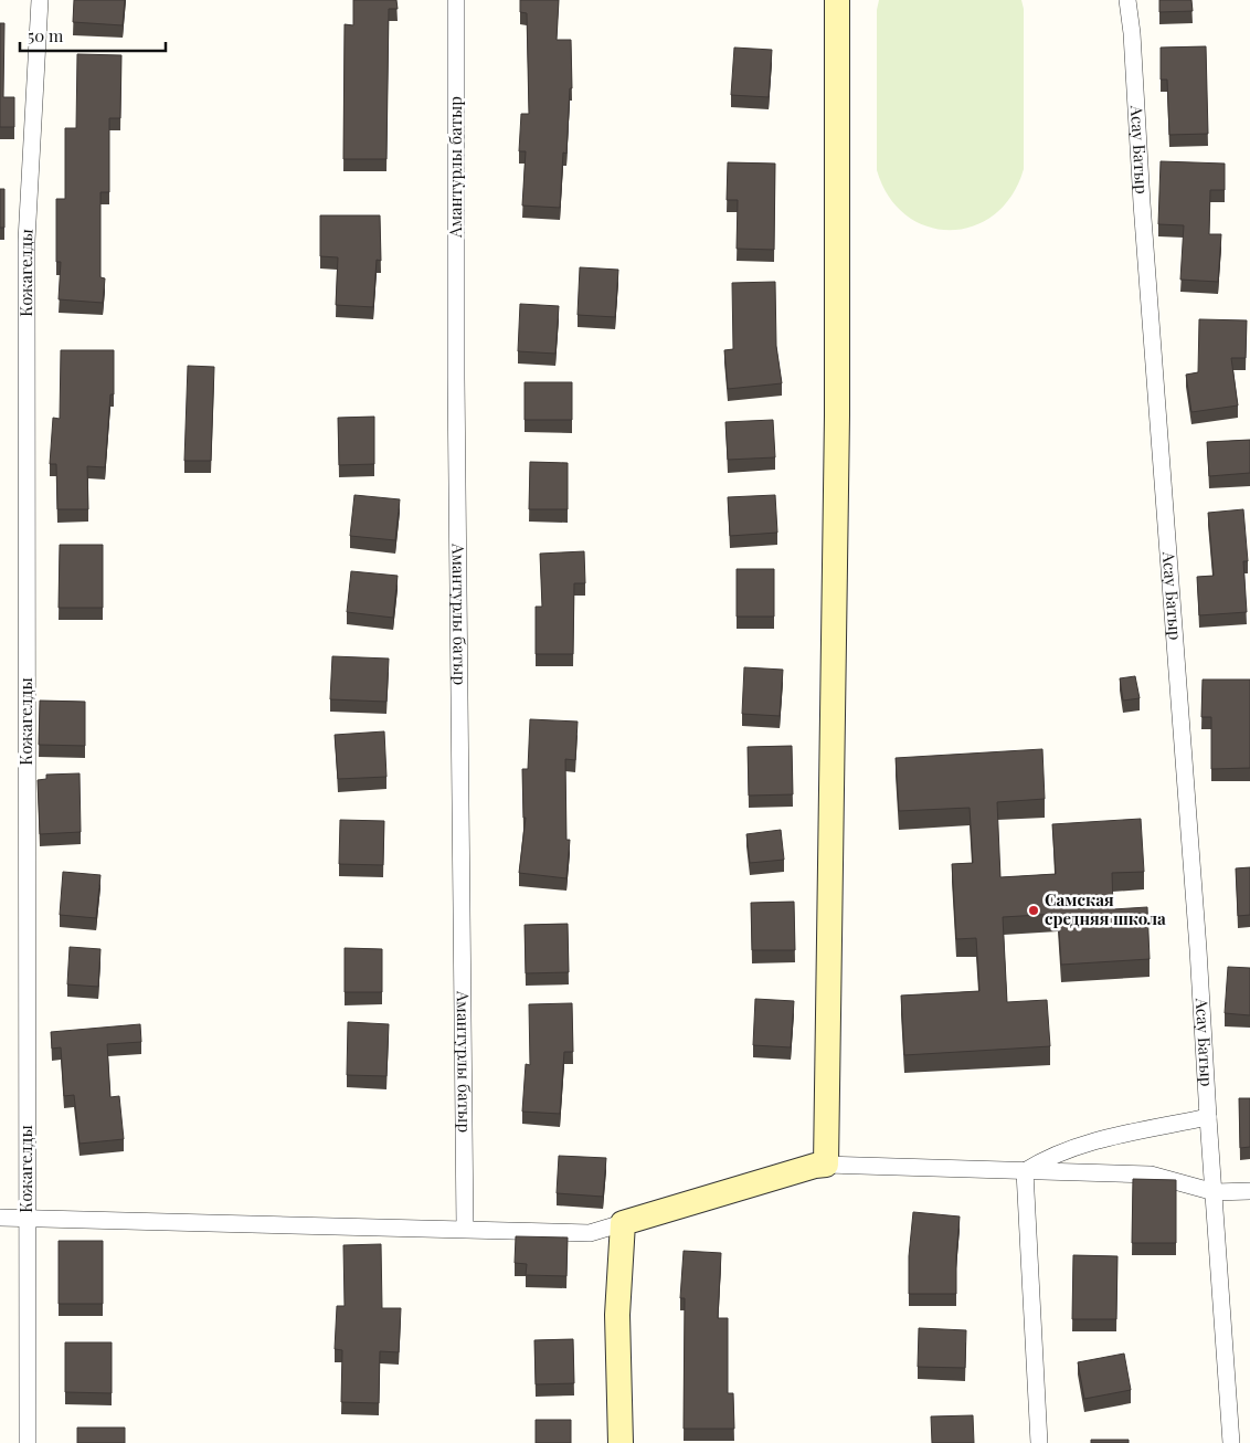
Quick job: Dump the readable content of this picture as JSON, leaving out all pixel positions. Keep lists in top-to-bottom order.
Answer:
{
  "streets": {
    "street": ["Асау Батыр", "Амантурлы батыр", "Кожагелды"]
  },
  "places": ["Самская средняя школа"],
  "scale_bar": "50 m"
}
